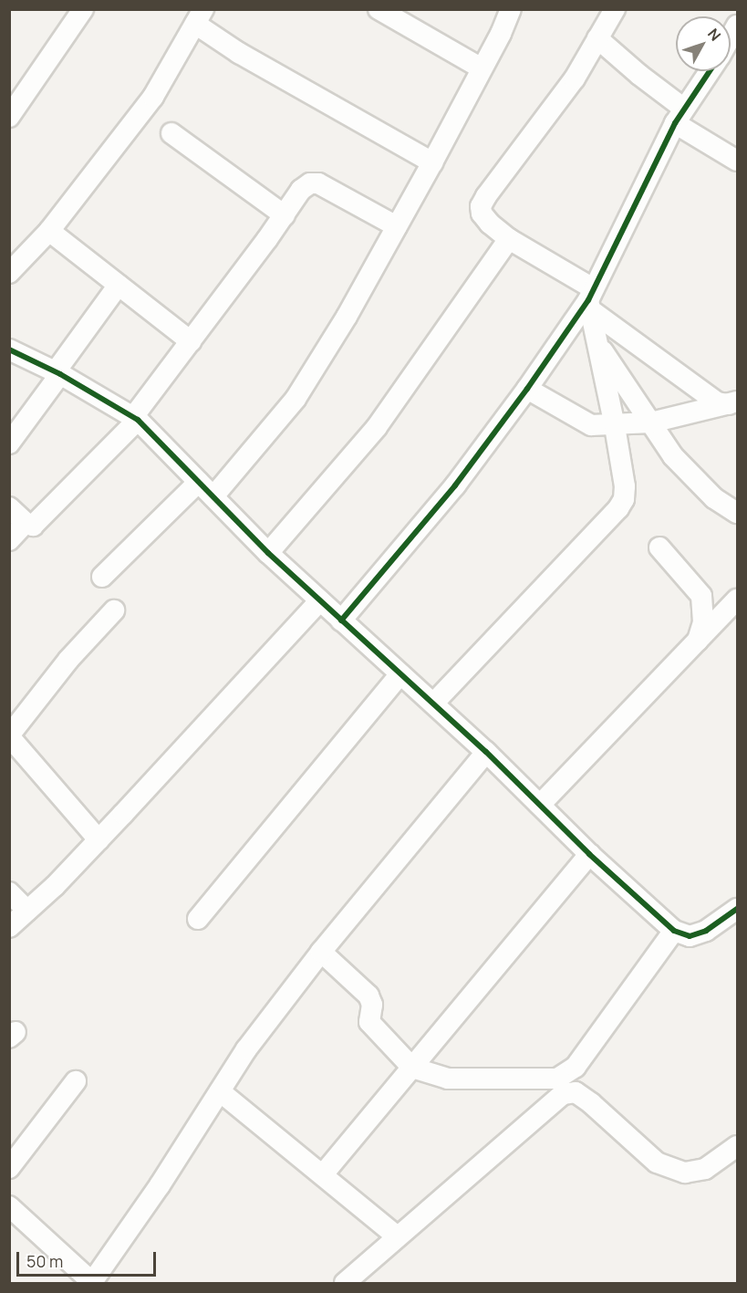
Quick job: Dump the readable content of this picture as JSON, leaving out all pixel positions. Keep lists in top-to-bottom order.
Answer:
{
  "scale_bar": "50 m",
  "north": "top right"
}
